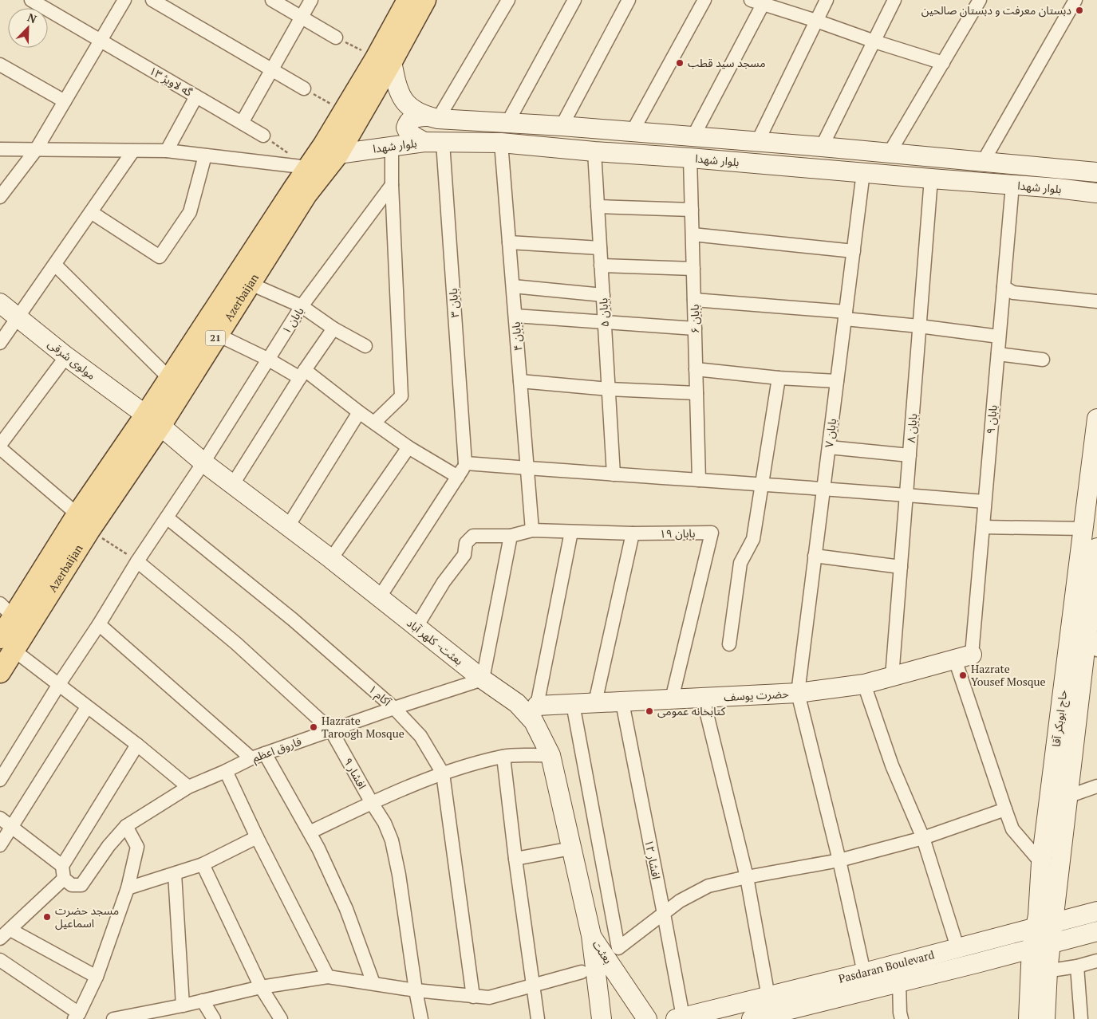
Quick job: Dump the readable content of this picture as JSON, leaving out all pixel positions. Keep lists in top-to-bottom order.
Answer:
{
  "streets": {
    "main road": [
      "بلوار شهدا",
      "Azerbaijan",
      "21",
      "مولوی شرقی",
      "بعثت- کلهر آباد",
      "حضرت یوسف",
      "حاج ابوبکر آقا",
      "بعثت",
      "Pasdaran Boulevard"
    ],
    "street": [
      "گه لاویژ ۱۳",
      "بابان ۳",
      "بابان ۵",
      "بابان ۶",
      "بابان ۱",
      "بابان ۴",
      "بابان ۹",
      "بابان ۸",
      "بابان ۷",
      "بابان ۱۹",
      "آکام ۱",
      "فاروق اعظم",
      "افشار ۹",
      "افشار ۱۲"
    ]
  },
  "crossings": [
    ["بلوار شهدا", "Azerbaijan"],
    ["بلوار شهدا", "بابان ۳"],
    ["بلوار شهدا", "بابان ۵"],
    ["بلوار شهدا", "بابان ۶"],
    ["بلوار شهدا", "بابان ۴"],
    ["بلوار شهدا", "بابان ۹"],
    ["بلوار شهدا", "بابان ۸"],
    ["بلوار شهدا", "بابان ۷"],
    ["Azerbaijan", "مولوی شرقی"],
    ["Azerbaijan", "بعثت- کلهر آباد"],
    ["بابان ۱", "بعثت- کلهر آباد"],
    ["بابان ۱", "آکام ۱"],
    ["بابان ۱", "افشار ۹"],
    ["بابان ۴", "بابان ۱۹"],
    ["مولوی شرقی", "بعثت- کلهر آباد"],
    ["بابان ۹", "حضرت یوسف"],
    ["بابان ۸", "حضرت یوسف"],
    ["بابان ۷", "حضرت یوسف"],
    ["بابان ۱۹", "بعثت- کلهر آباد"],
    ["بابان ۱۹", "حضرت یوسف"],
    ["بعثت- کلهر آباد", "حضرت یوسف"],
    ["بعثت- کلهر آباد", "فاروق اعظم"],
    ["بعثت- کلهر آباد", "بعثت"],
    ["آکام ۱", "فاروق اعظم"],
    ["حضرت یوسف", "افشار ۱۲"],
    ["حاج ابوبکر آقا", "Pasdaran Boulevard"],
    ["فاروق اعظم", "افشار ۹"],
    ["افشار ۱۲", "Pasdaran Boulevard"]
  ],
  "places": [
    "دبستان معرفت و دبستان صالحین",
    "مسجد سید قطب",
    "Hazrate Yousef Mosque",
    "کتابخانه عمومی",
    "Hazrate Taroogh Mosque",
    "مسجد حضرت اسماعیل"
  ],
  "north": "top right"
}
